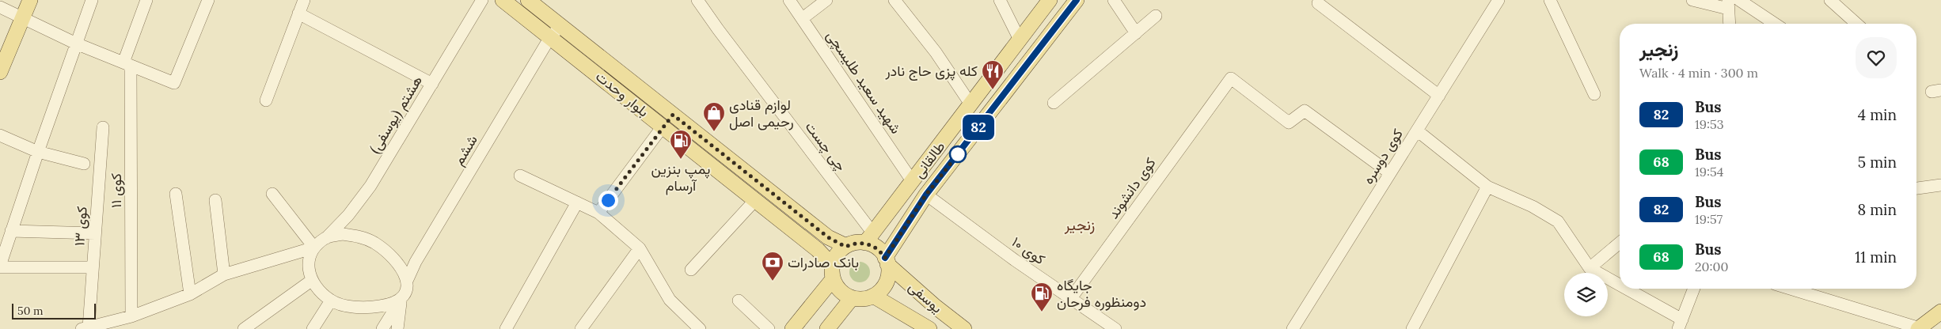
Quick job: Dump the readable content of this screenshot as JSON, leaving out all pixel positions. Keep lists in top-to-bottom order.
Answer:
{
  "streets": {
    "main road": ["بلوار وحدت", "طالقانی", "یوسفی"],
    "street": [
      "شهید سعید طلیسچی",
      "هشتم (یوسفی)",
      "چی چست",
      "ششم",
      "کوی دوسره",
      "کوی دانشوند",
      "کوی ۱۱",
      "کوی ۱۳",
      "کوی ۱۰"
    ]
  },
  "crossings": [
    ["شهید سعید طلیسچی", "طالقانی"],
    ["بلوار وحدت", "چی چست"],
    ["بلوار وحدت", "ششم"],
    ["بلوار وحدت", "طالقانی"],
    ["بلوار وحدت", "یوسفی"],
    ["هشتم (یوسفی)", "ششم"],
    ["چی چست", "طالقانی"],
    ["چی چست", "یوسفی"],
    ["کوی دوسره", "کوی دانشوند"],
    ["طالقانی", "کوی ۱۰"],
    ["طالقانی", "یوسفی"],
    ["کوی دانشوند", "کوی ۱۰"]
  ],
  "districts": ["زنجیر"],
  "places": {
    "restaurant": ["کله پزى حاج نادر"],
    "shop": ["لوازم قنادی رحیمی اصل"],
    "fuel station": ["پمپ بنزین آرسام", "جایگاه دومنظوره فرحان"],
    "bank": ["بانک صادرات"]
  },
  "lines": ["bus line 82"],
  "scale_bar": "50 m",
  "page": {
    "on_map": "82",
    "heading": ["زنجیر", "Walk · 4 min · 300 m"],
    "list": [
      {
        "mark": "82",
        "name": "Bus",
        "note": "19:53",
        "value": "4 min"
      },
      {
        "mark": "68",
        "name": "Bus",
        "note": "19:54",
        "value": "5 min"
      },
      {
        "mark": "82",
        "name": "Bus",
        "note": "19:57",
        "value": "8 min"
      },
      {
        "mark": "68",
        "name": "Bus",
        "note": "20:00",
        "value": "11 min"
      }
    ],
    "scale": "50 m"
  }
}
